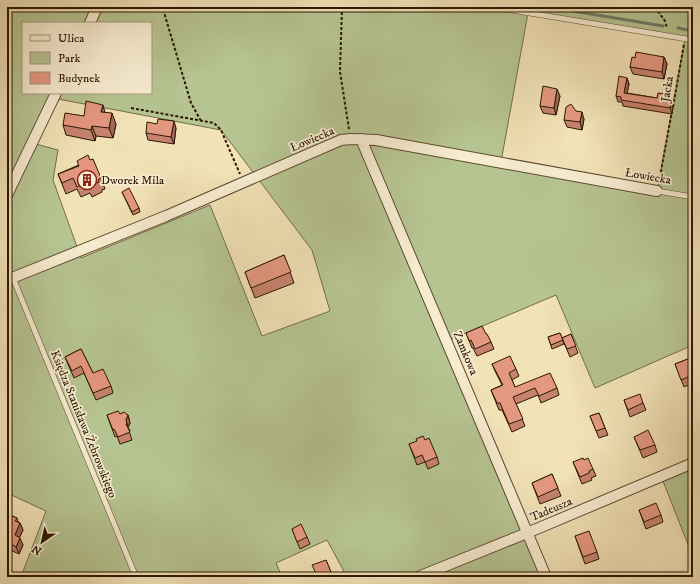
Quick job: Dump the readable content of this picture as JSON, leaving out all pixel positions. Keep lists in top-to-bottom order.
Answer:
{
  "streets": {
    "street": ["Łowiecka", "Zamkowa", "Tadeusza"],
    "lane": ["Księdza Stanisława Żebrowskiego"],
    "path": ["Jacka"]
  },
  "crossings": [
    ["Jacka", "Łowiecka"],
    ["Łowiecka", "Zamkowa"],
    ["Łowiecka", "Księdza Stanisława Żebrowskiego"],
    ["Zamkowa", "Tadeusza"]
  ],
  "places": {
    "building": ["Dworek Mila"]
  },
  "legend": ["Ulica", "Park", "Budynek"],
  "north": "bottom left"
}
